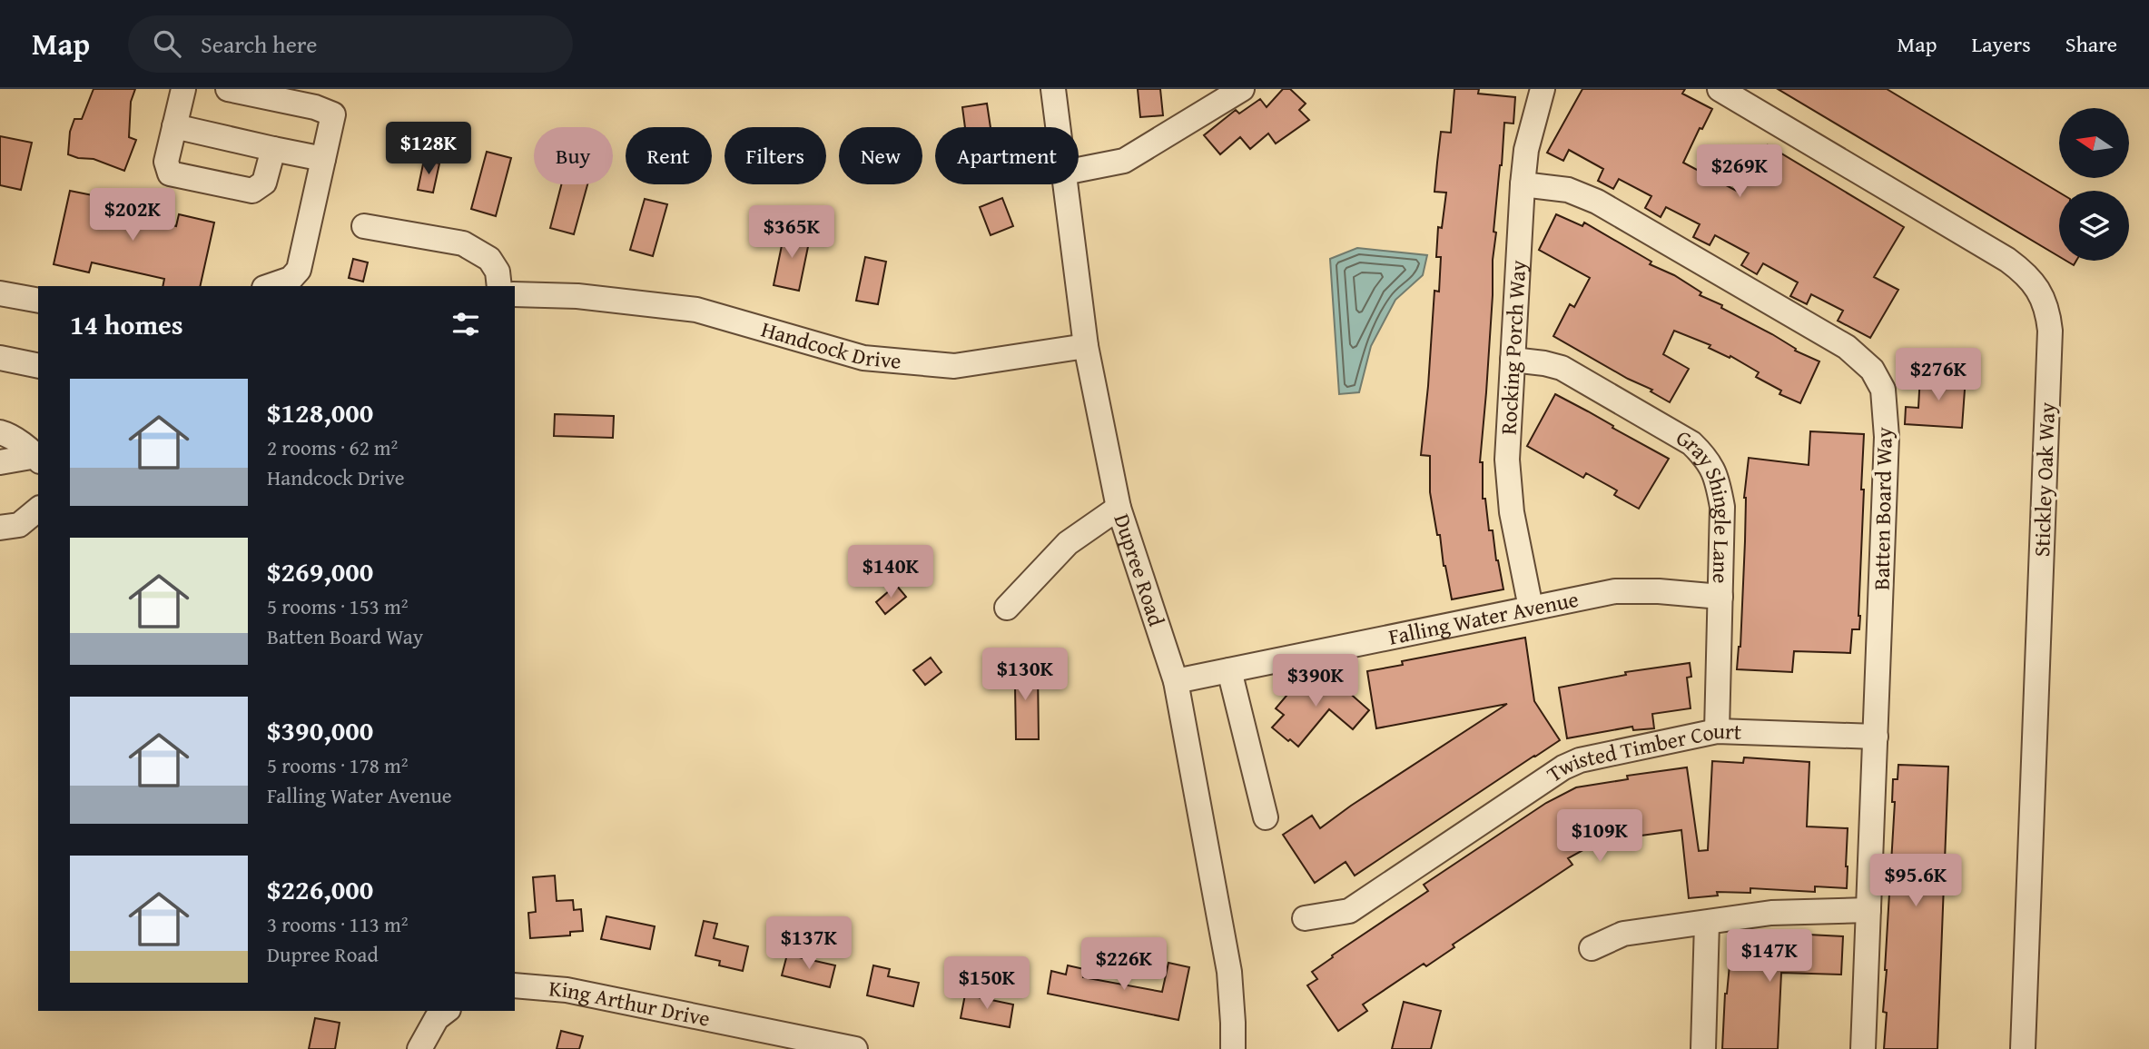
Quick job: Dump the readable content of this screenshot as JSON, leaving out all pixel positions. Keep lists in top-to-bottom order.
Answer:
{
  "streets": {
    "street": [
      "Handcock Drive",
      "Rocking Porch Way",
      "Stickley Oak Way",
      "Batten Board Way",
      "Gray Shingle Lane",
      "Dupree Road",
      "Falling Water Avenue",
      "Twisted Timber Court",
      "King Arthur Drive"
    ]
  },
  "crossings": [
    ["Handcock Drive", "Dupree Road"],
    ["Rocking Porch Way", "Batten Board Way"],
    ["Rocking Porch Way", "Gray Shingle Lane"],
    ["Rocking Porch Way", "Falling Water Avenue"],
    ["Batten Board Way", "Twisted Timber Court"],
    ["Gray Shingle Lane", "Falling Water Avenue"],
    ["Gray Shingle Lane", "Twisted Timber Court"],
    ["Dupree Road", "Falling Water Avenue"]
  ],
  "north": "left",
  "page": {
    "header": "Map",
    "search": "Search here",
    "nav": ["Map", "Layers", "Share"],
    "price": [
      "$128K",
      "$269K",
      "$202K",
      "$365K",
      "$276K",
      "$140K",
      "$130K",
      "$390K",
      "$109K",
      "$95.6K",
      "$137K",
      "$147K",
      "$226K",
      "$150K"
    ],
    "chip": [
      "Buy",
      "Rent",
      "Filters",
      "New",
      "Apartment"
    ],
    "heading": "14 homes",
    "list": [
      {
        "name": "$128,000",
        "note": "2 rooms · 62 m² · Handcock Drive"
      },
      {
        "name": "$269,000",
        "note": "5 rooms · 153 m² · Batten Board Way"
      },
      {
        "name": "$390,000",
        "note": "5 rooms · 178 m² · Falling Water Avenue"
      },
      {
        "name": "$226,000",
        "note": "3 rooms · 113 m² · Dupree Road"
      }
    ]
  }
}
